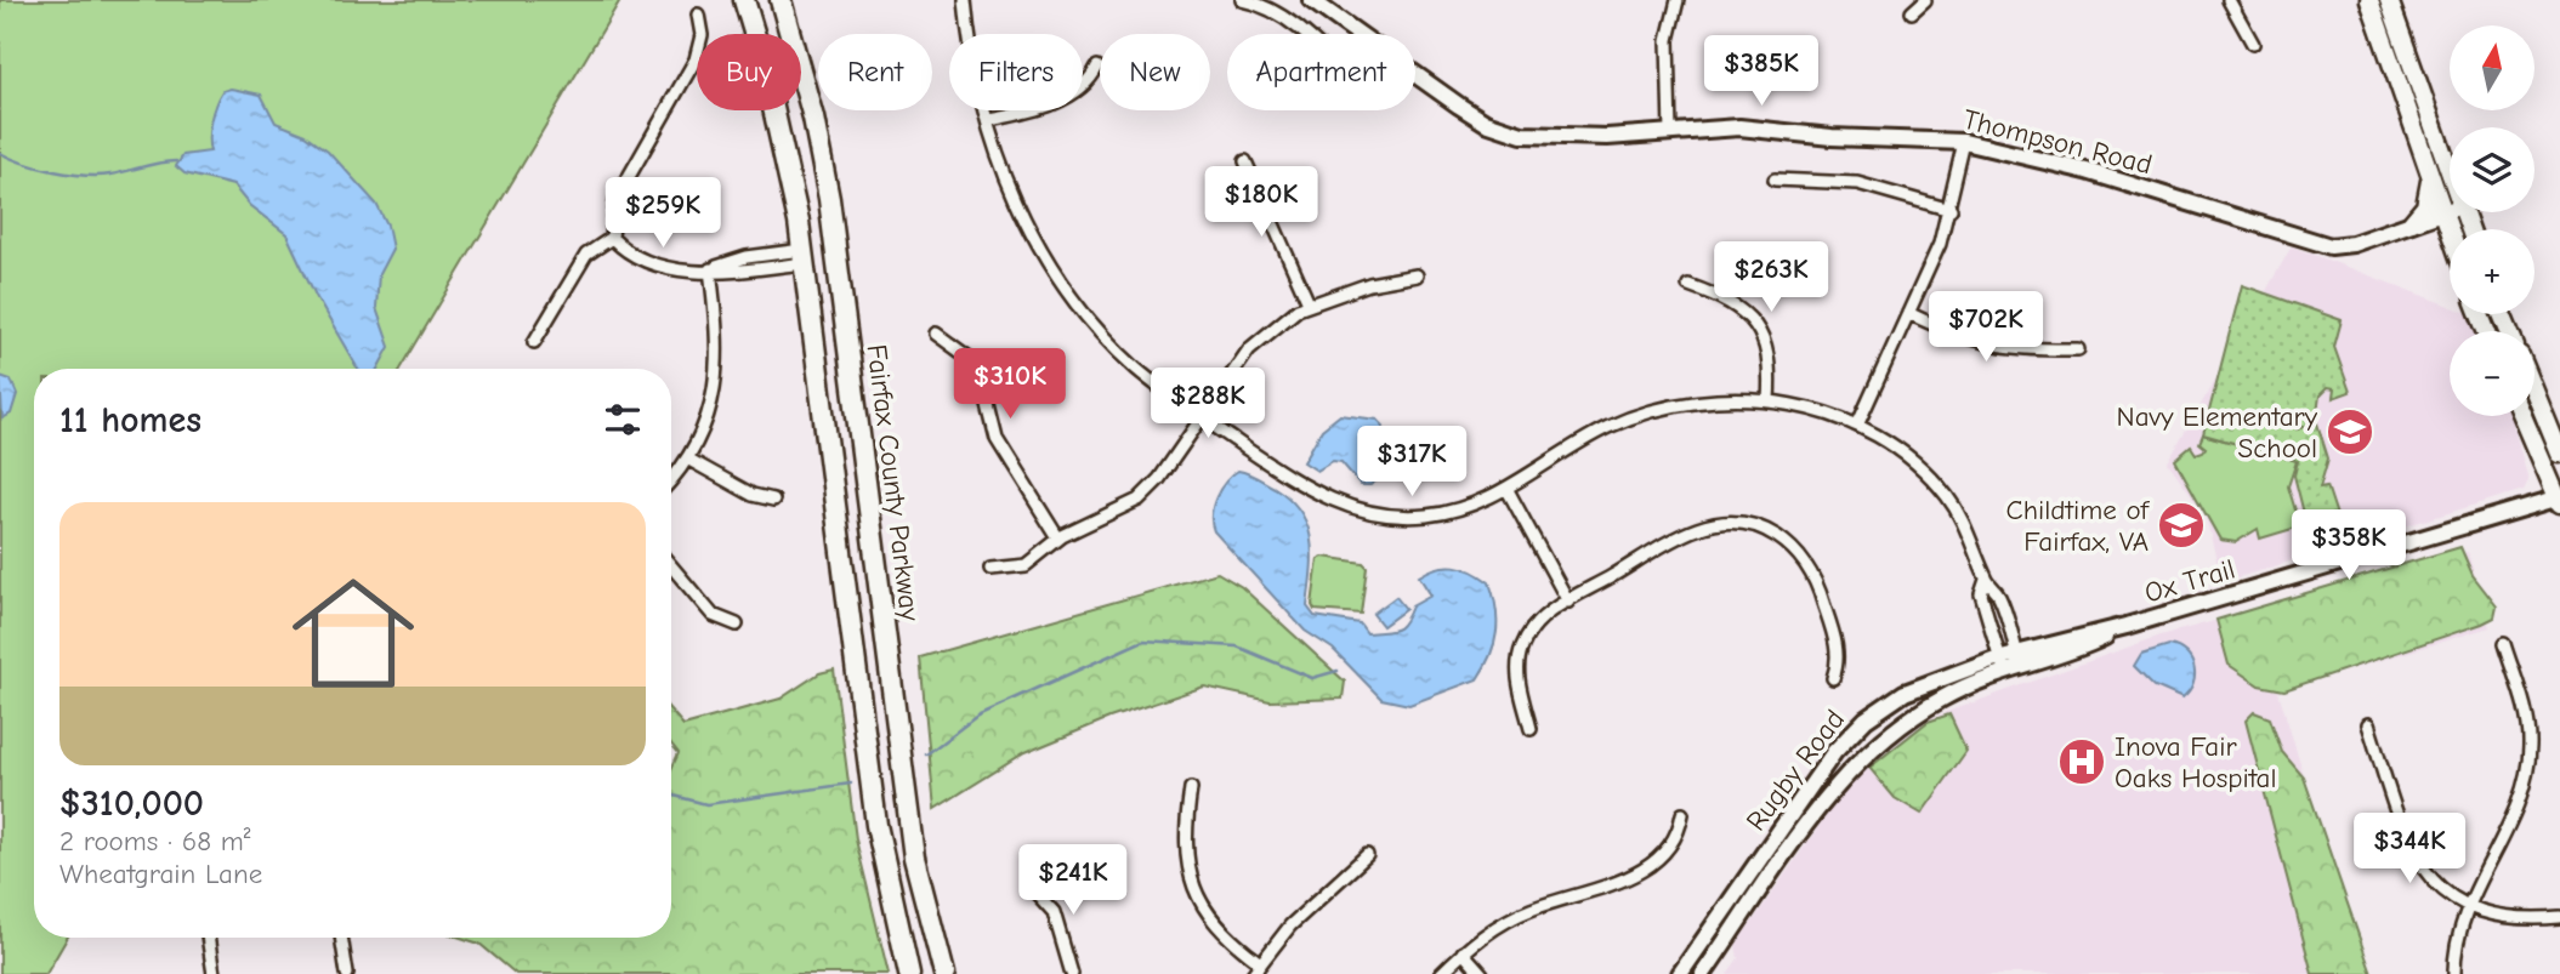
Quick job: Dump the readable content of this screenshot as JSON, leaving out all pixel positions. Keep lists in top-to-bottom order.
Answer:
{
  "streets": {
    "highway": ["Fairfax County Parkway"],
    "main road": ["Thompson Road", "Ox Trail", "Rugby Road"]
  },
  "crossings": [
    ["Ox Trail", "Rugby Road"]
  ],
  "places": {
    "school or university": ["Navy Elementary School", "Childtime of Fairfax, VA"],
    "hospital": ["Inova Fair Oaks Hospital"]
  },
  "north": "top",
  "page": {
    "map_buttons": ["+", "−"],
    "chip": [
      "Buy",
      "Rent",
      "Filters",
      "New",
      "Apartment"
    ],
    "price": [
      "$385K",
      "$180K",
      "$259K",
      "$263K",
      "$702K",
      "$310K",
      "$288K",
      "$317K",
      "$358K",
      "$344K",
      "$241K"
    ],
    "heading": "11 homes",
    "list": [
      {
        "name": "$310,000",
        "note": "2 rooms · 68 m² · Wheatgrain Lane"
      }
    ]
  }
}
